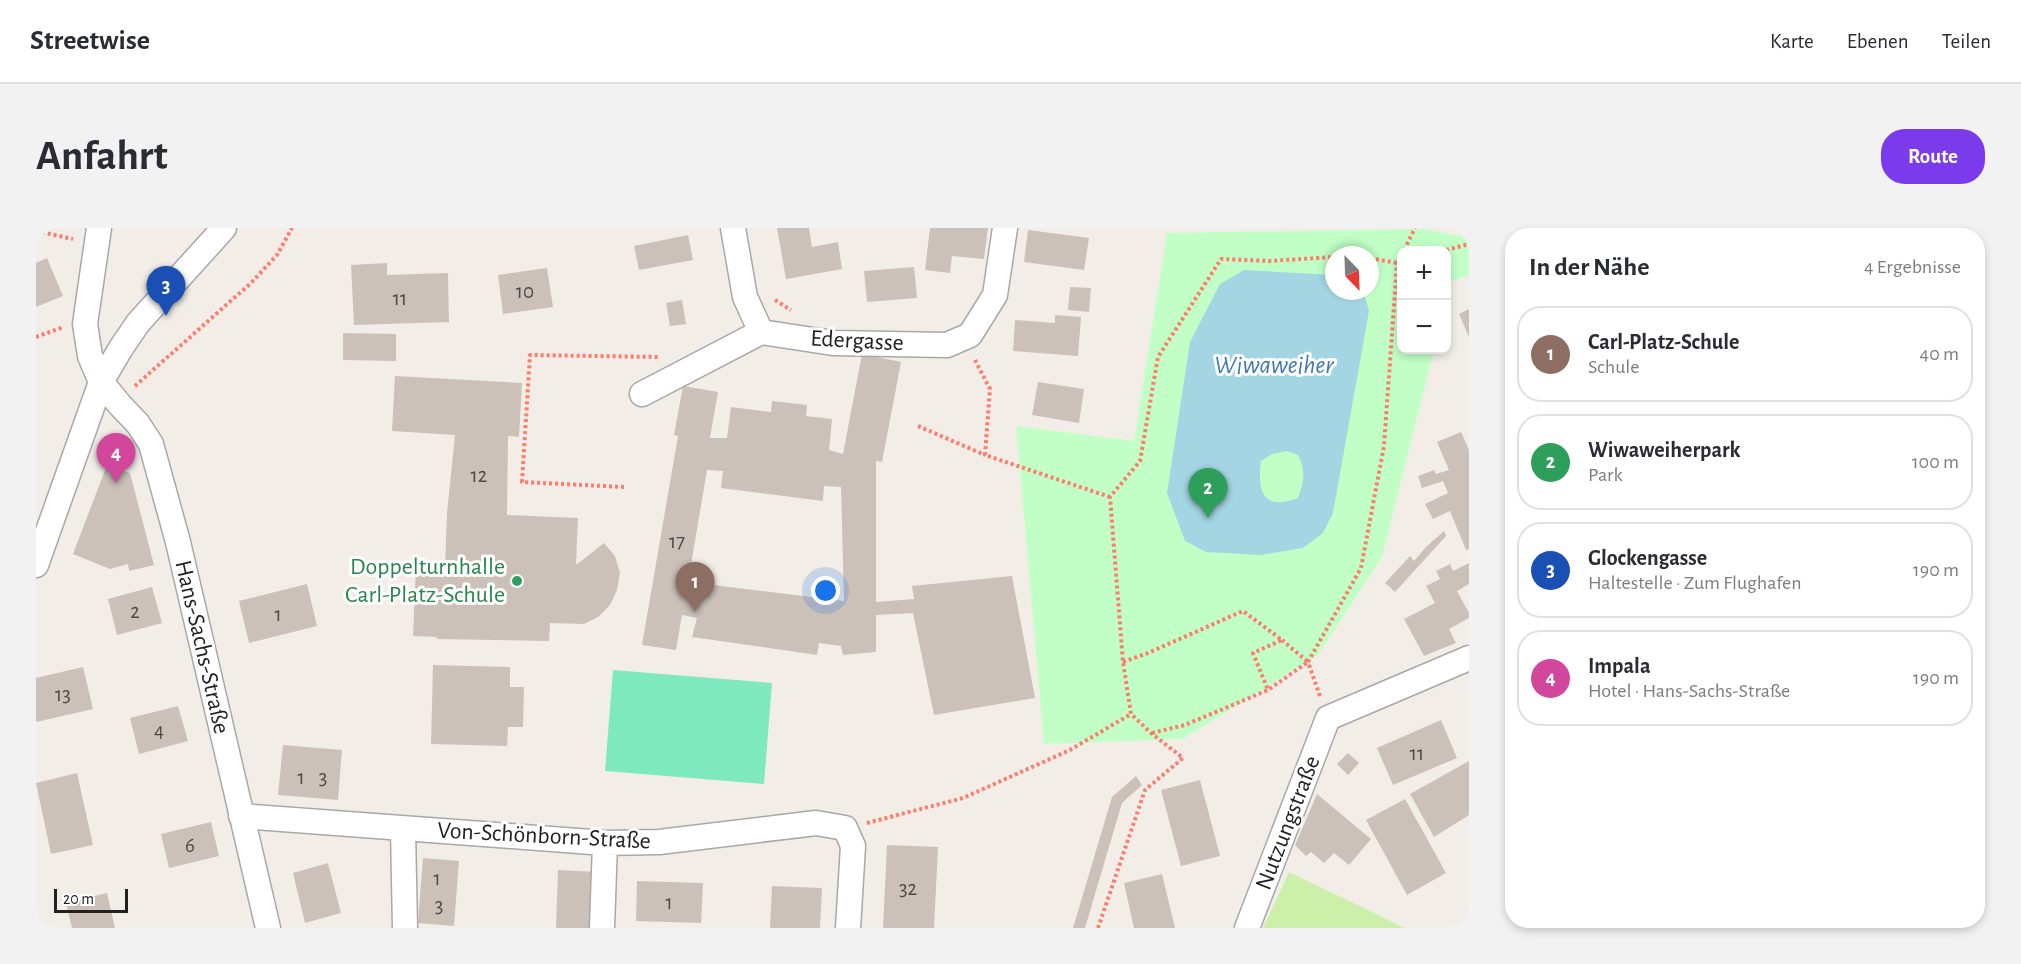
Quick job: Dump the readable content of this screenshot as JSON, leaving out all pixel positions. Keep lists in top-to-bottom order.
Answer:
{
  "streets": {
    "street": [
      "Edergasse",
      "Hans-Sachs-Straße",
      "Nutzungstraße",
      "Von-Schönborn-Straße"
    ]
  },
  "crossings": [
    ["Hans-Sachs-Straße", "Von-Schönborn-Straße"]
  ],
  "water": ["Wiwaweiher"],
  "places": ["Doppelturnhalle Carl-Platz-Schule"],
  "house_numbers": [
    "10",
    "11",
    "12",
    "17",
    "2",
    "1",
    "13",
    "4",
    "11",
    "1",
    "3",
    "6",
    "1",
    "32",
    "1",
    "3"
  ],
  "scale_bar": "20 m",
  "north": "bottom right",
  "page": {
    "header": "Streetwise",
    "nav": ["Karte", "Ebenen", "Teilen"],
    "buttons": "Route",
    "title": "Anfahrt",
    "heading": ["In der Nähe", "4 Ergebnisse"],
    "map_buttons": ["+", "−"],
    "pins": [
      "3",
      "4",
      "2",
      "1"
    ],
    "list": [
      {
        "mark": "1",
        "name": "Carl-Platz-Schule",
        "note": "Schule",
        "value": "40 m"
      },
      {
        "mark": "2",
        "name": "Wiwaweiherpark",
        "note": "Park",
        "value": "100 m"
      },
      {
        "mark": "3",
        "name": "Glockengasse",
        "note": "Haltestelle · Zum Flughafen",
        "value": "190 m"
      },
      {
        "mark": "4",
        "name": "Impala",
        "note": "Hotel · Hans-Sachs-Straße",
        "value": "190 m"
      }
    ],
    "scale": "20 m"
  }
}
